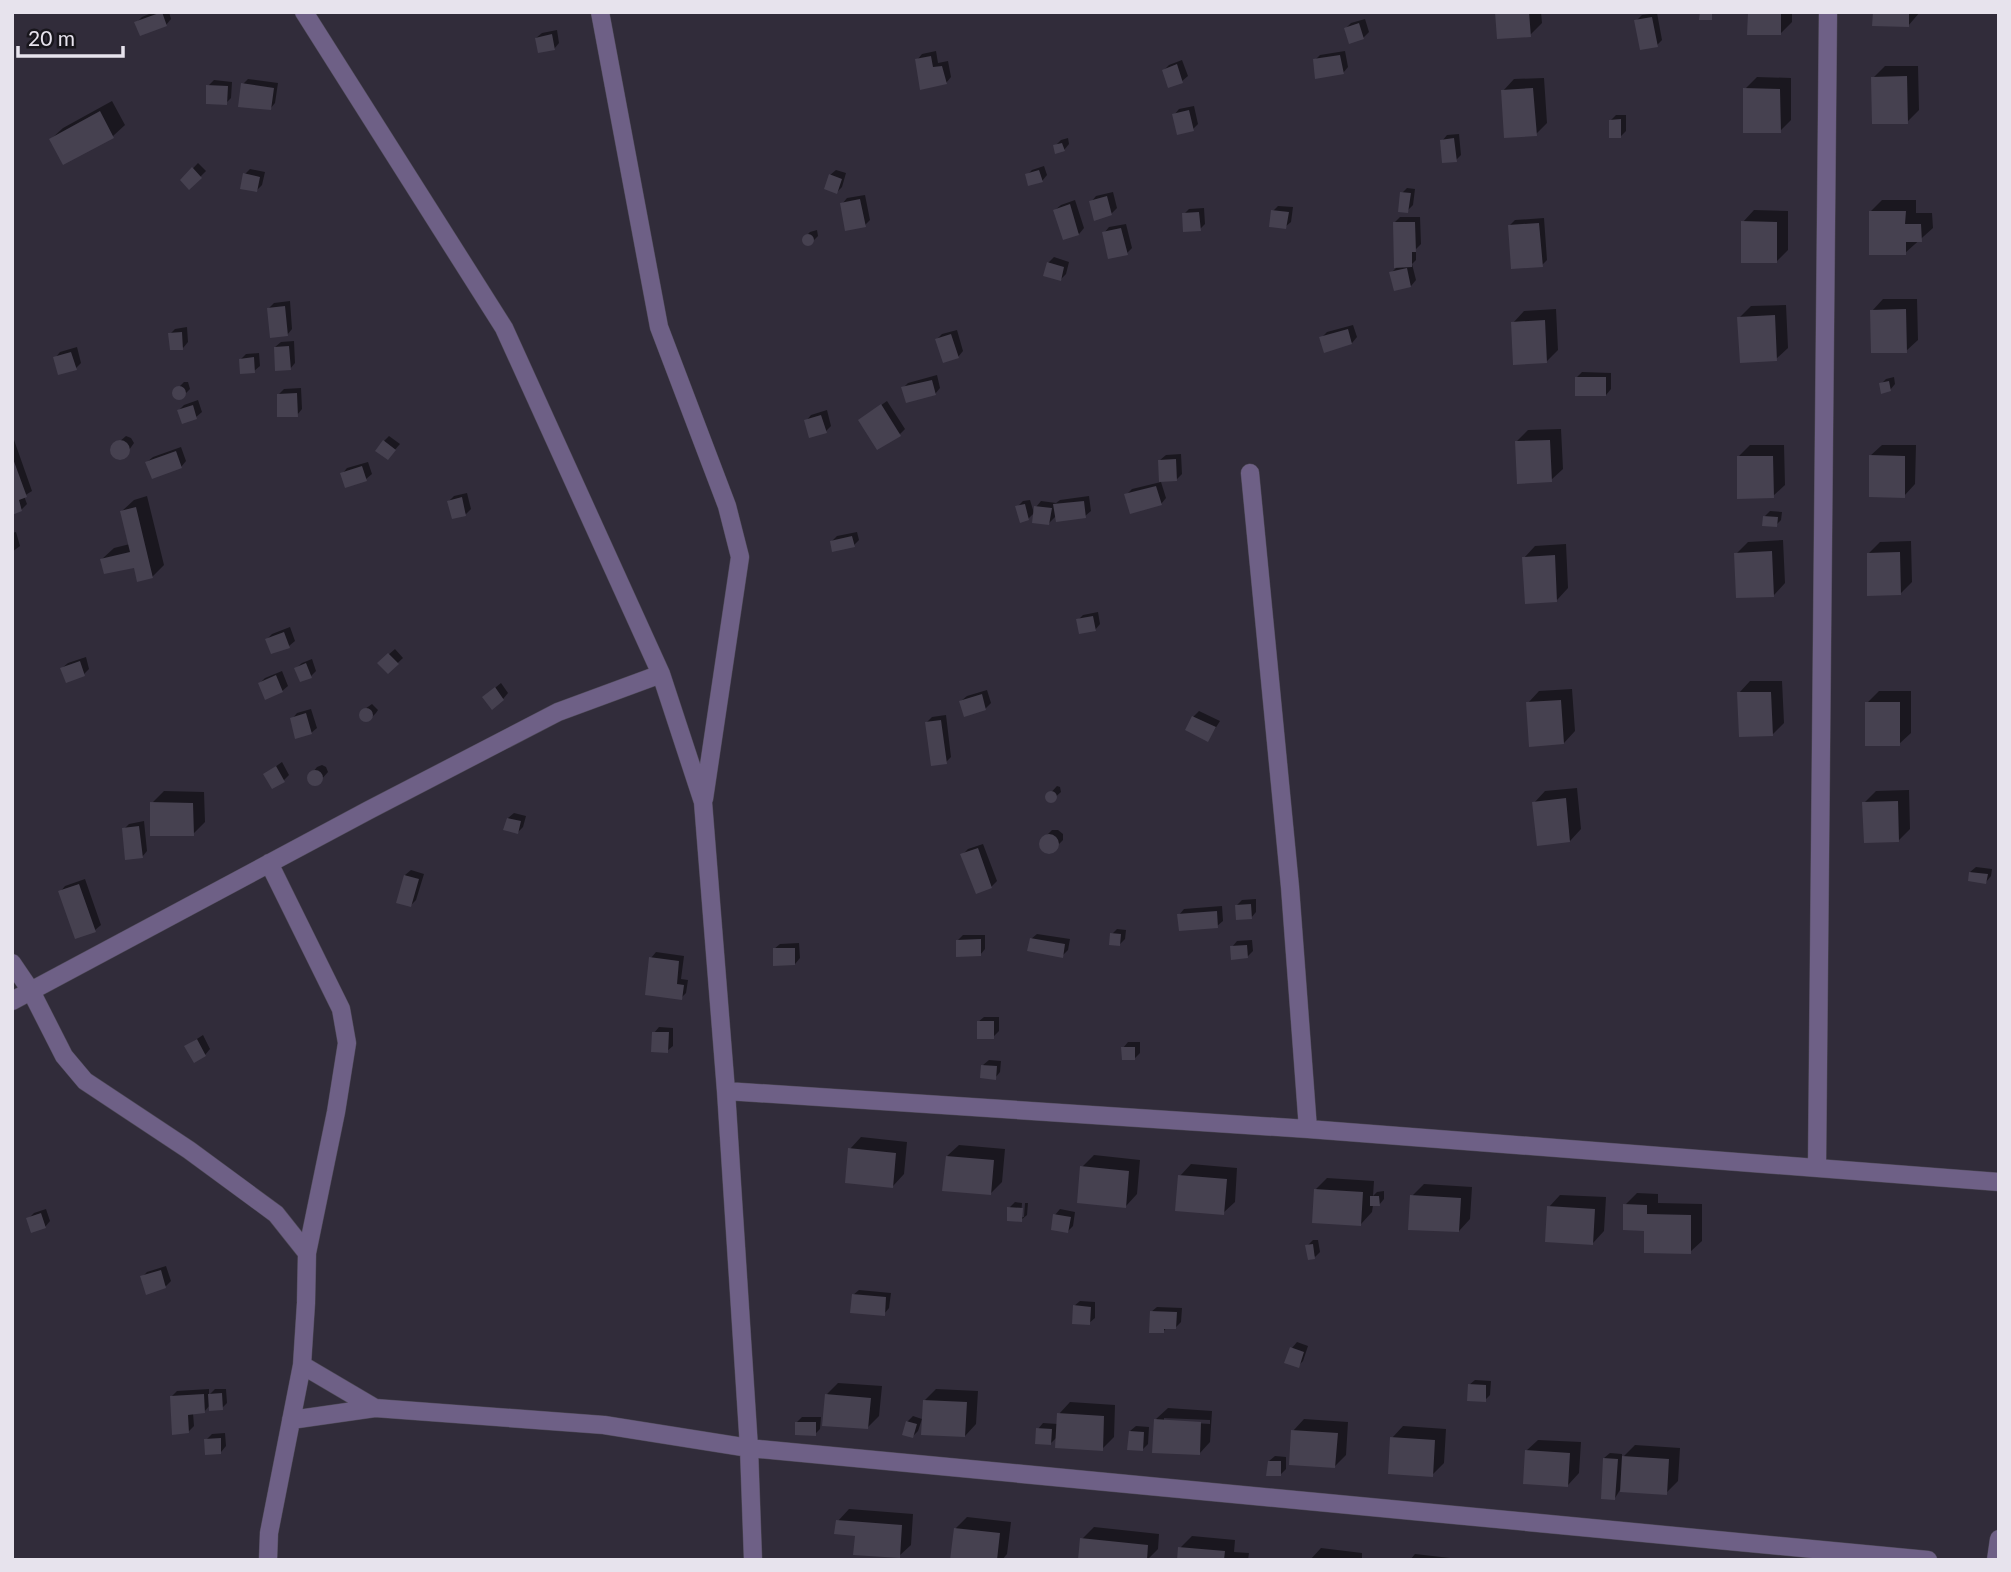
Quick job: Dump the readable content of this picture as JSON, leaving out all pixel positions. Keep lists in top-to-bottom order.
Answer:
{
  "scale_bar": "20 m"
}
